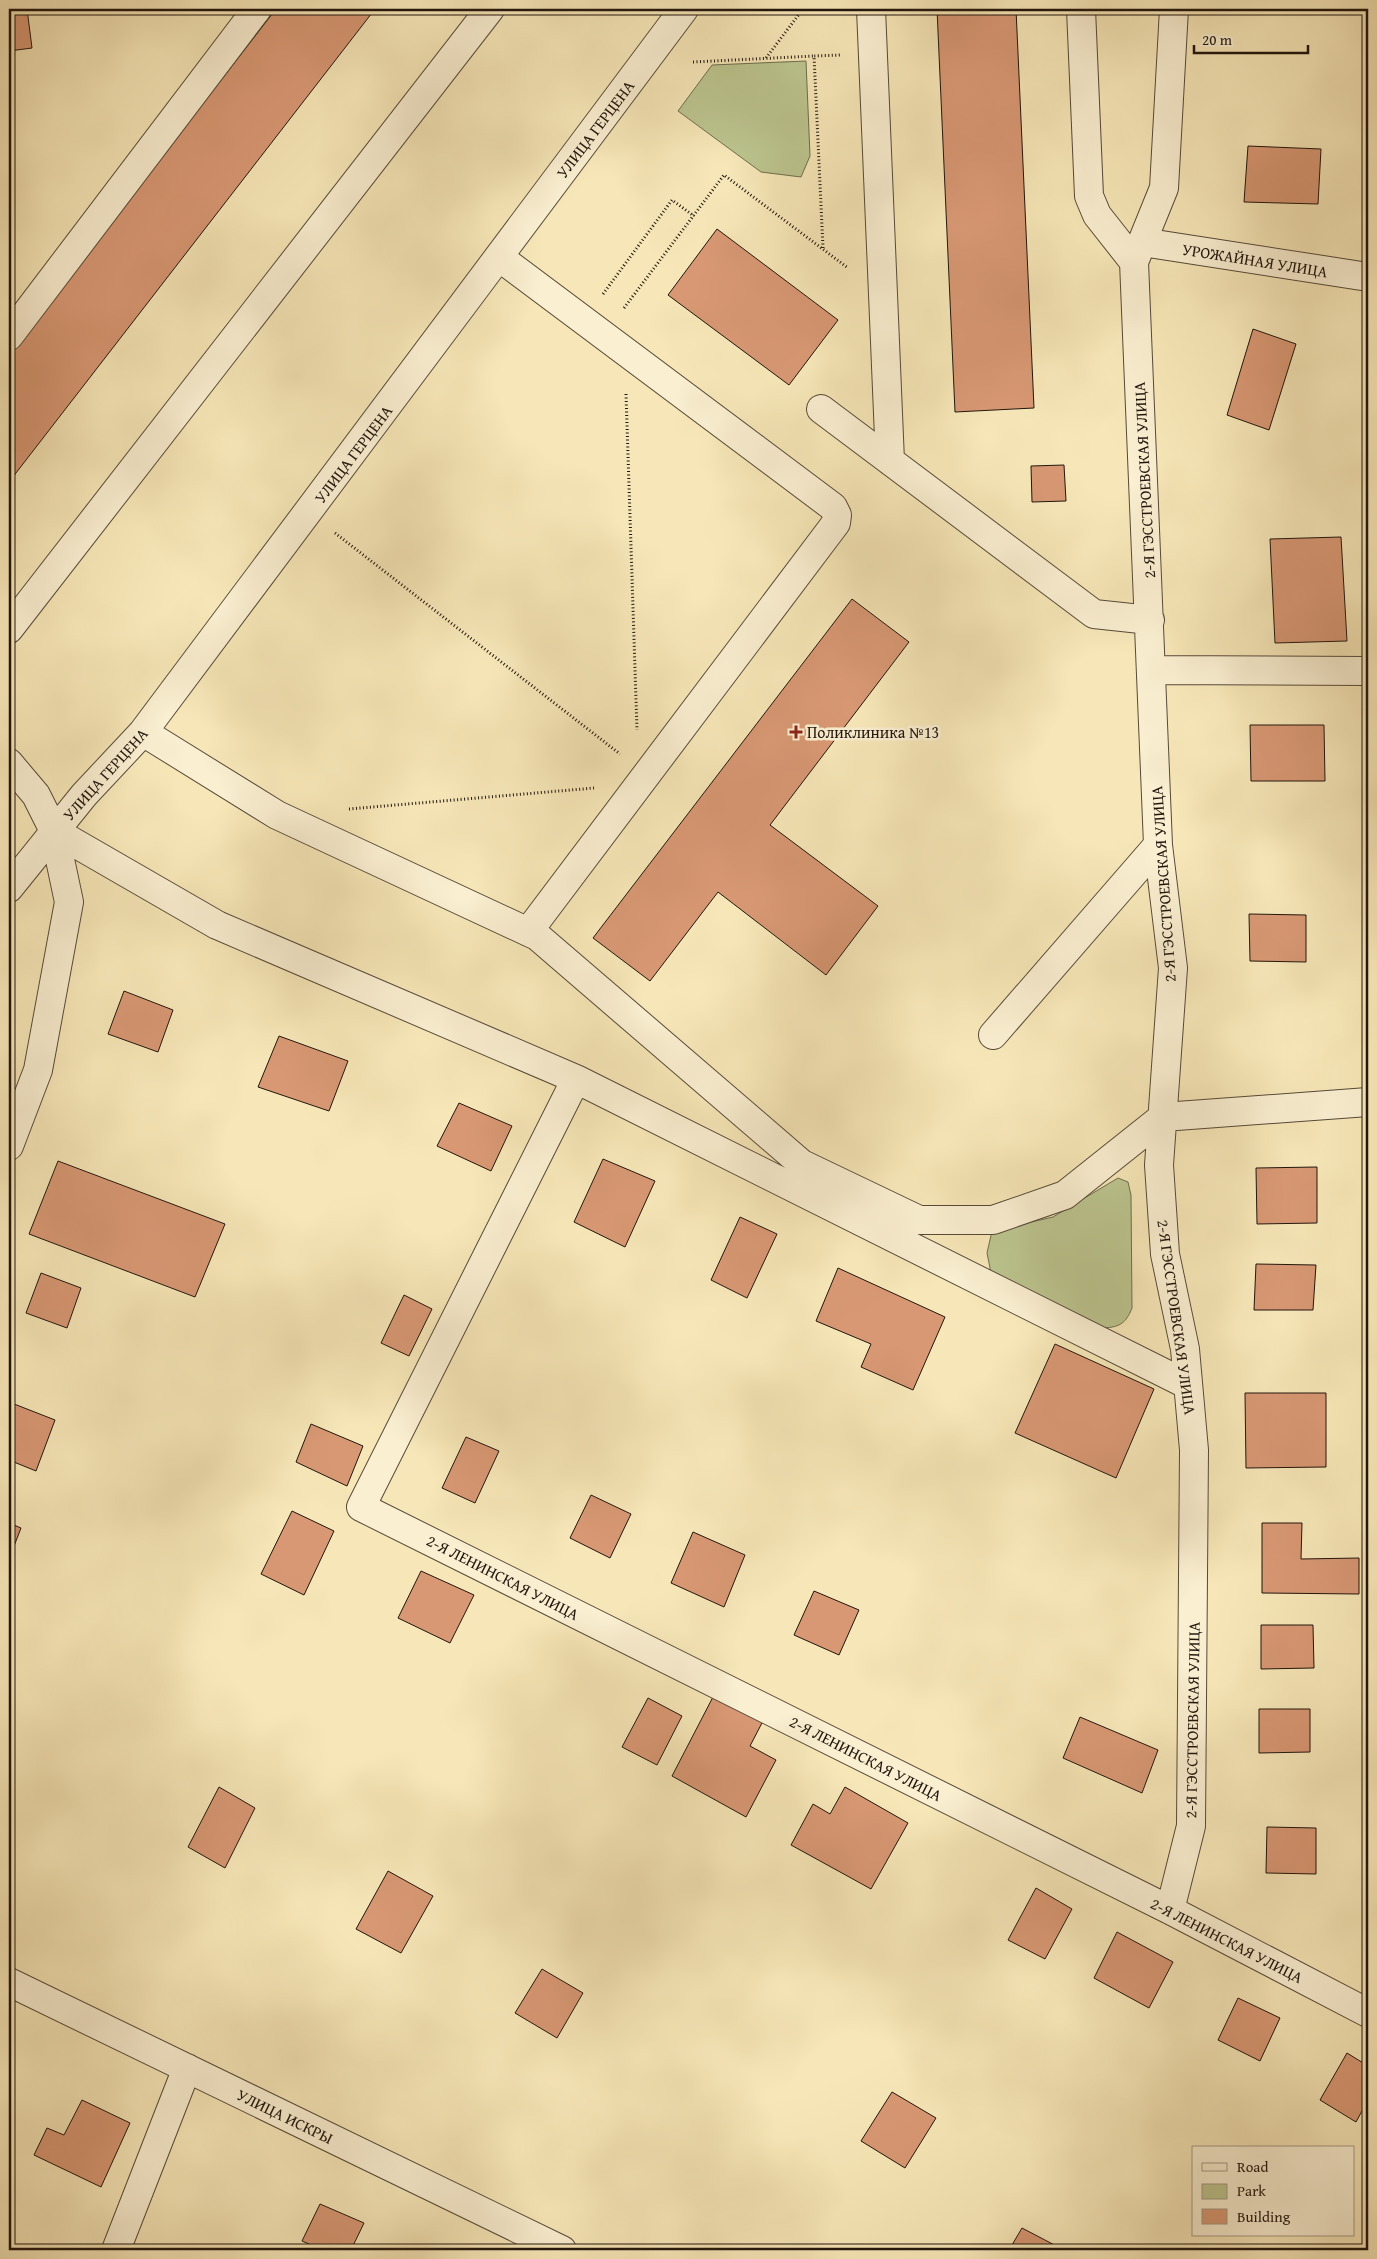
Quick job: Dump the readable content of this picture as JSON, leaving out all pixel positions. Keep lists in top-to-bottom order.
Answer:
{
  "streets": {
    "street": [
      "УЛИЦА ГЕРЦЕНА",
      "УРОЖАЙНАЯ УЛИЦА",
      "2-Я ГЭССТРОЕВСКАЯ УЛИЦА",
      "2-Я ЛЕНИНСКАЯ УЛИЦА",
      "УЛИЦА ИСКРЫ"
    ]
  },
  "crossings": [
    ["УРОЖАЙНАЯ УЛИЦА", "2-Я ГЭССТРОЕВСКАЯ УЛИЦА"],
    ["2-Я ГЭССТРОЕВСКАЯ УЛИЦА", "2-Я ЛЕНИНСКАЯ УЛИЦА"]
  ],
  "places": {
    "health": ["Поликлиника №13"]
  },
  "legend": ["Road", "Park", "Building"],
  "scale_bar": "20 m"
}
